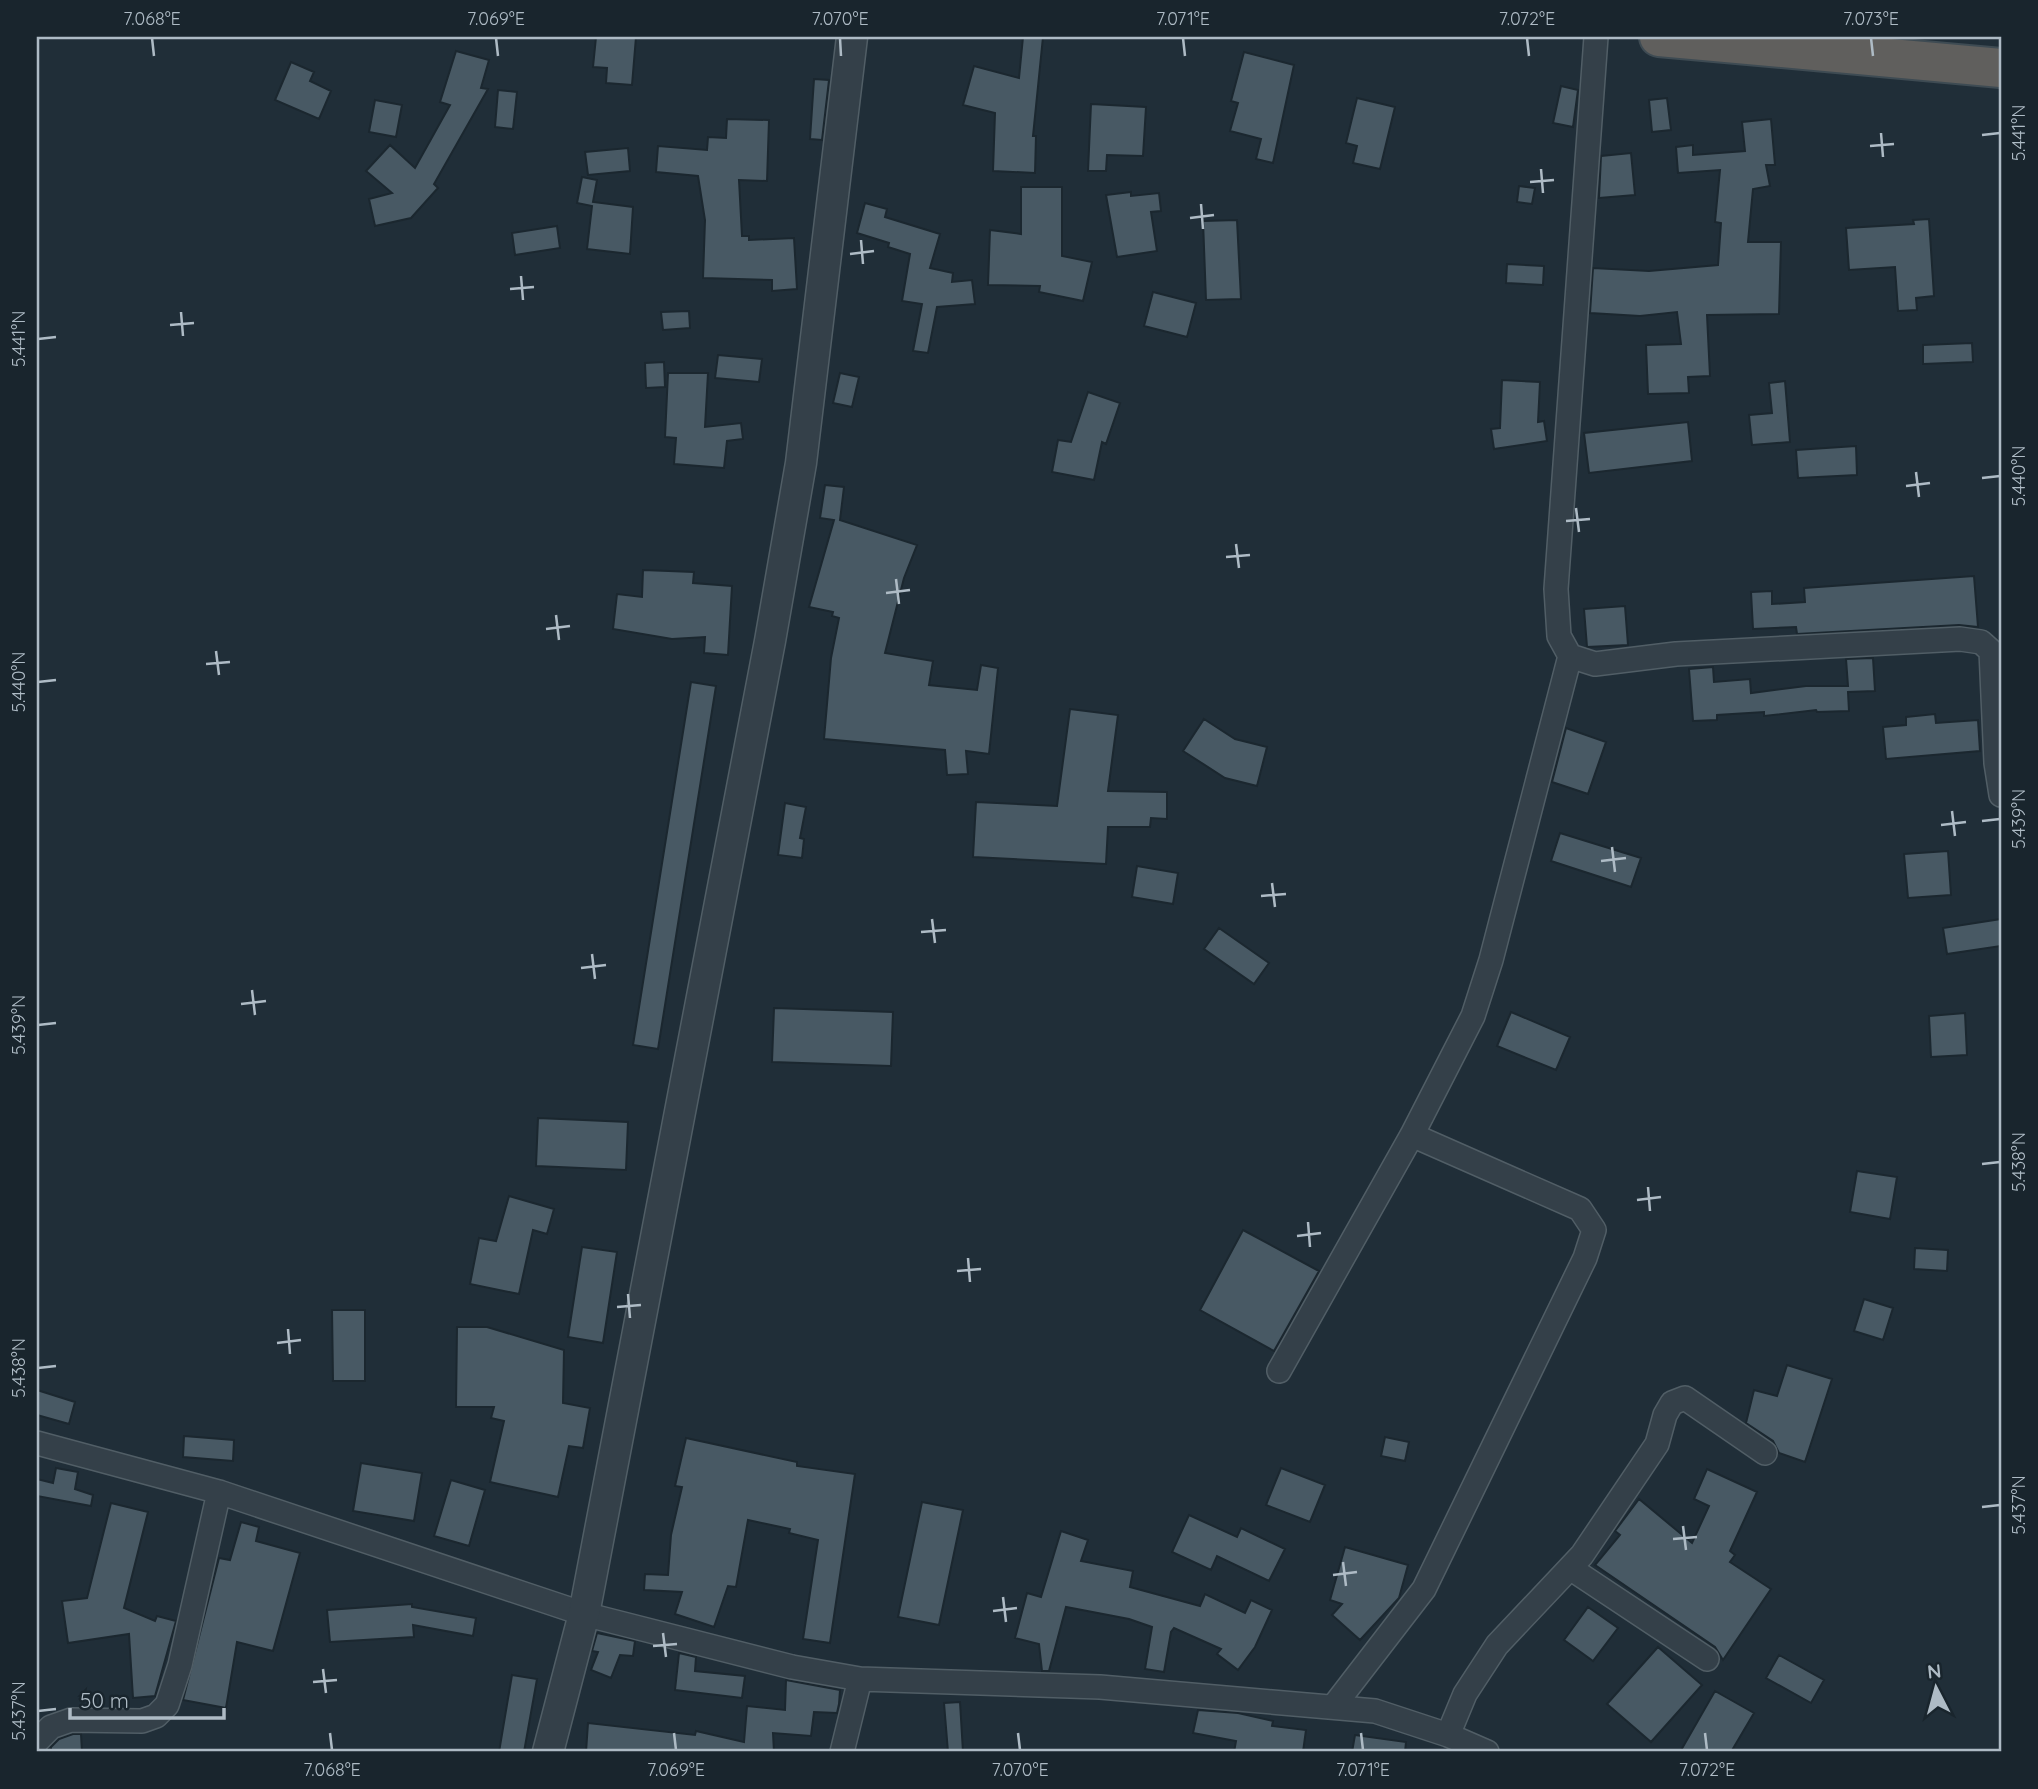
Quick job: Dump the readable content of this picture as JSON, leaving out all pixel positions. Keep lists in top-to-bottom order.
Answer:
{
  "scale_bar": "50 m",
  "north": "top",
  "coordinates": [
    "7.068°E",
    "7.069°E",
    "7.070°E",
    "7.071°E",
    "7.072°E",
    "7.073°E",
    "5.441°N",
    "5.440°N",
    "5.439°N",
    "5.438°N",
    "5.437°N"
  ]
}
